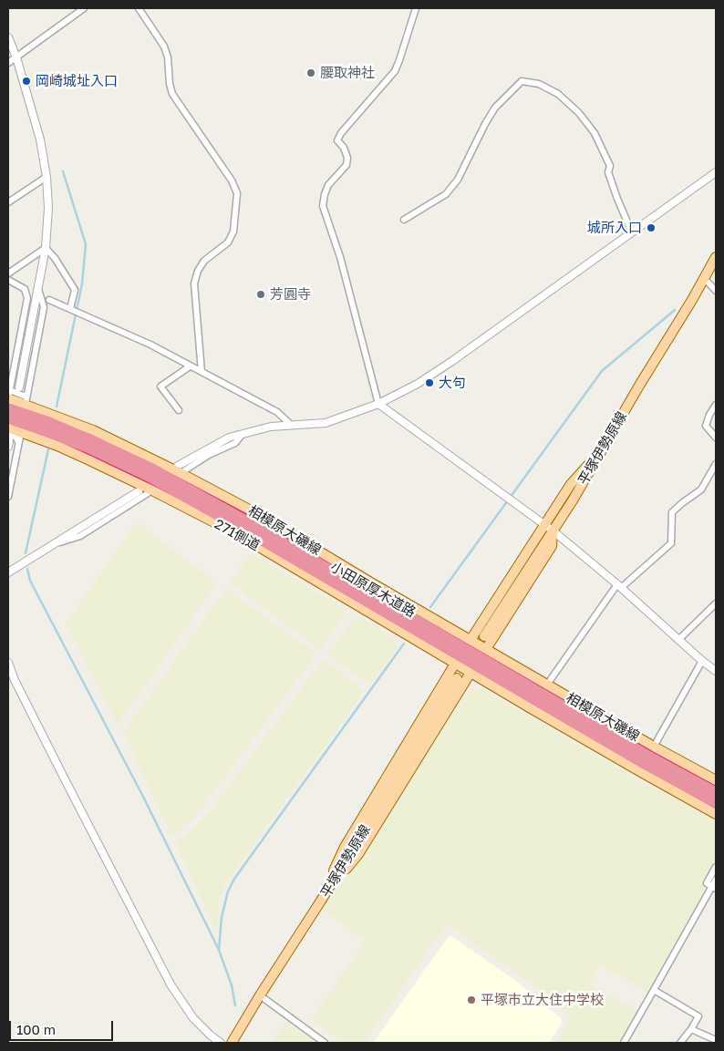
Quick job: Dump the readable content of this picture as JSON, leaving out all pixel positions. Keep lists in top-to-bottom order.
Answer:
{
  "streets": {
    "highway": ["小田原厚木道路"],
    "main road": ["平塚伊勢原線", "相模原大磯線", "271側道"]
  },
  "crossings": [
    ["相模原大磯線", "271側道"]
  ],
  "places": [
    "腰取神社",
    "岡崎城址入口",
    "城所入口",
    "芳圓寺",
    "大句",
    "平塚市立大住中学校"
  ],
  "scale_bar": "100 m"
}
